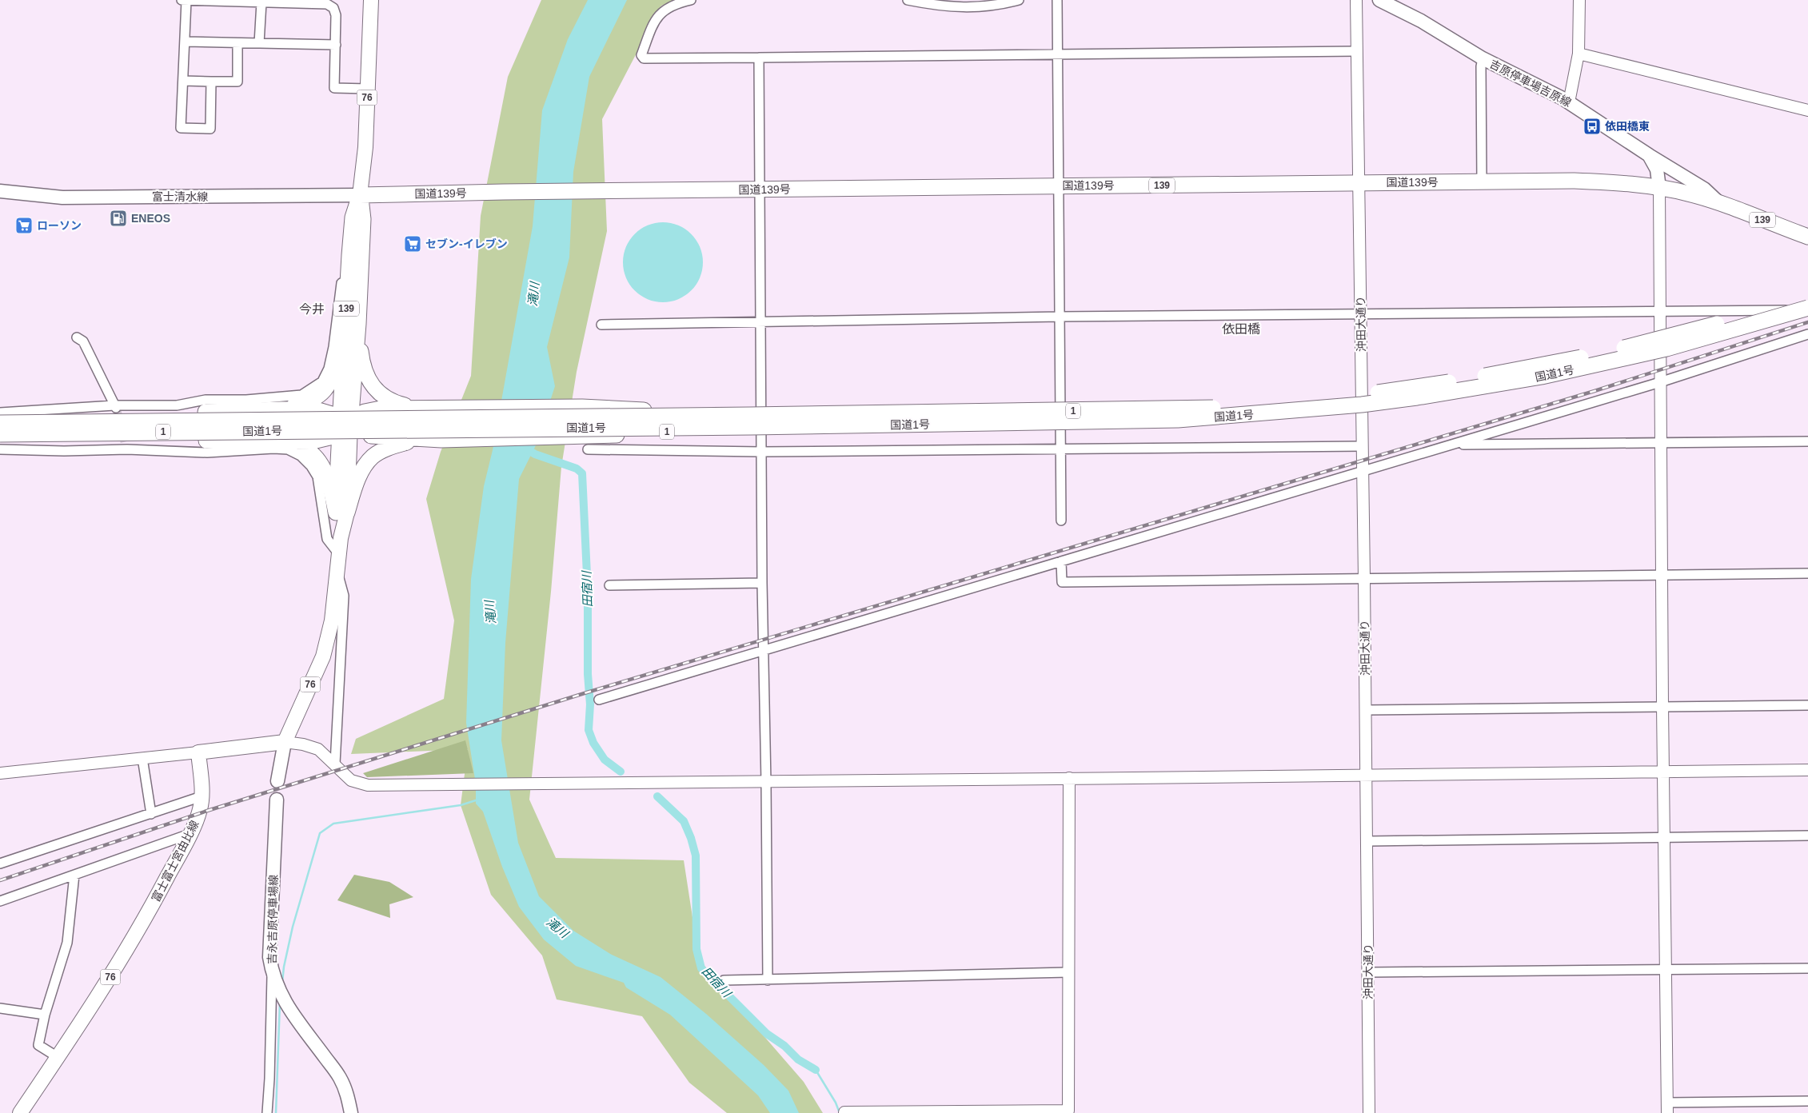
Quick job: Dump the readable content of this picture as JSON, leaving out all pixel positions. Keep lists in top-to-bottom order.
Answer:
{
  "streets": {
    "highway": [
      "国道139号",
      "139",
      "国道1号",
      "1"
    ],
    "main road": [
      "吉原停車場吉原線",
      "76",
      "富士清水線",
      "富士富士宮由比線",
      "吉永吉原停車場線"
    ],
    "street": ["沖田大通り"]
  },
  "crossings": [
    ["吉原停車場吉原線", "国道139号"],
    ["76", "国道139号"],
    ["76", "139"],
    ["76", "富士清水線"],
    ["76", "1"],
    ["国道139号", "139"],
    ["国道139号", "富士清水線"],
    ["国道139号", "沖田大通り"],
    ["139", "富士清水線"],
    ["139", "1"],
    ["国道1号", "1"]
  ],
  "districts": ["今井", "依田橋"],
  "water": ["滝川", "田宿川"],
  "places": {
    "bus stop": ["依田橋東"],
    "fuel station": ["ENEOS"],
    "supermarket": ["ローソン", "セブン-イレブン"]
  }
}
